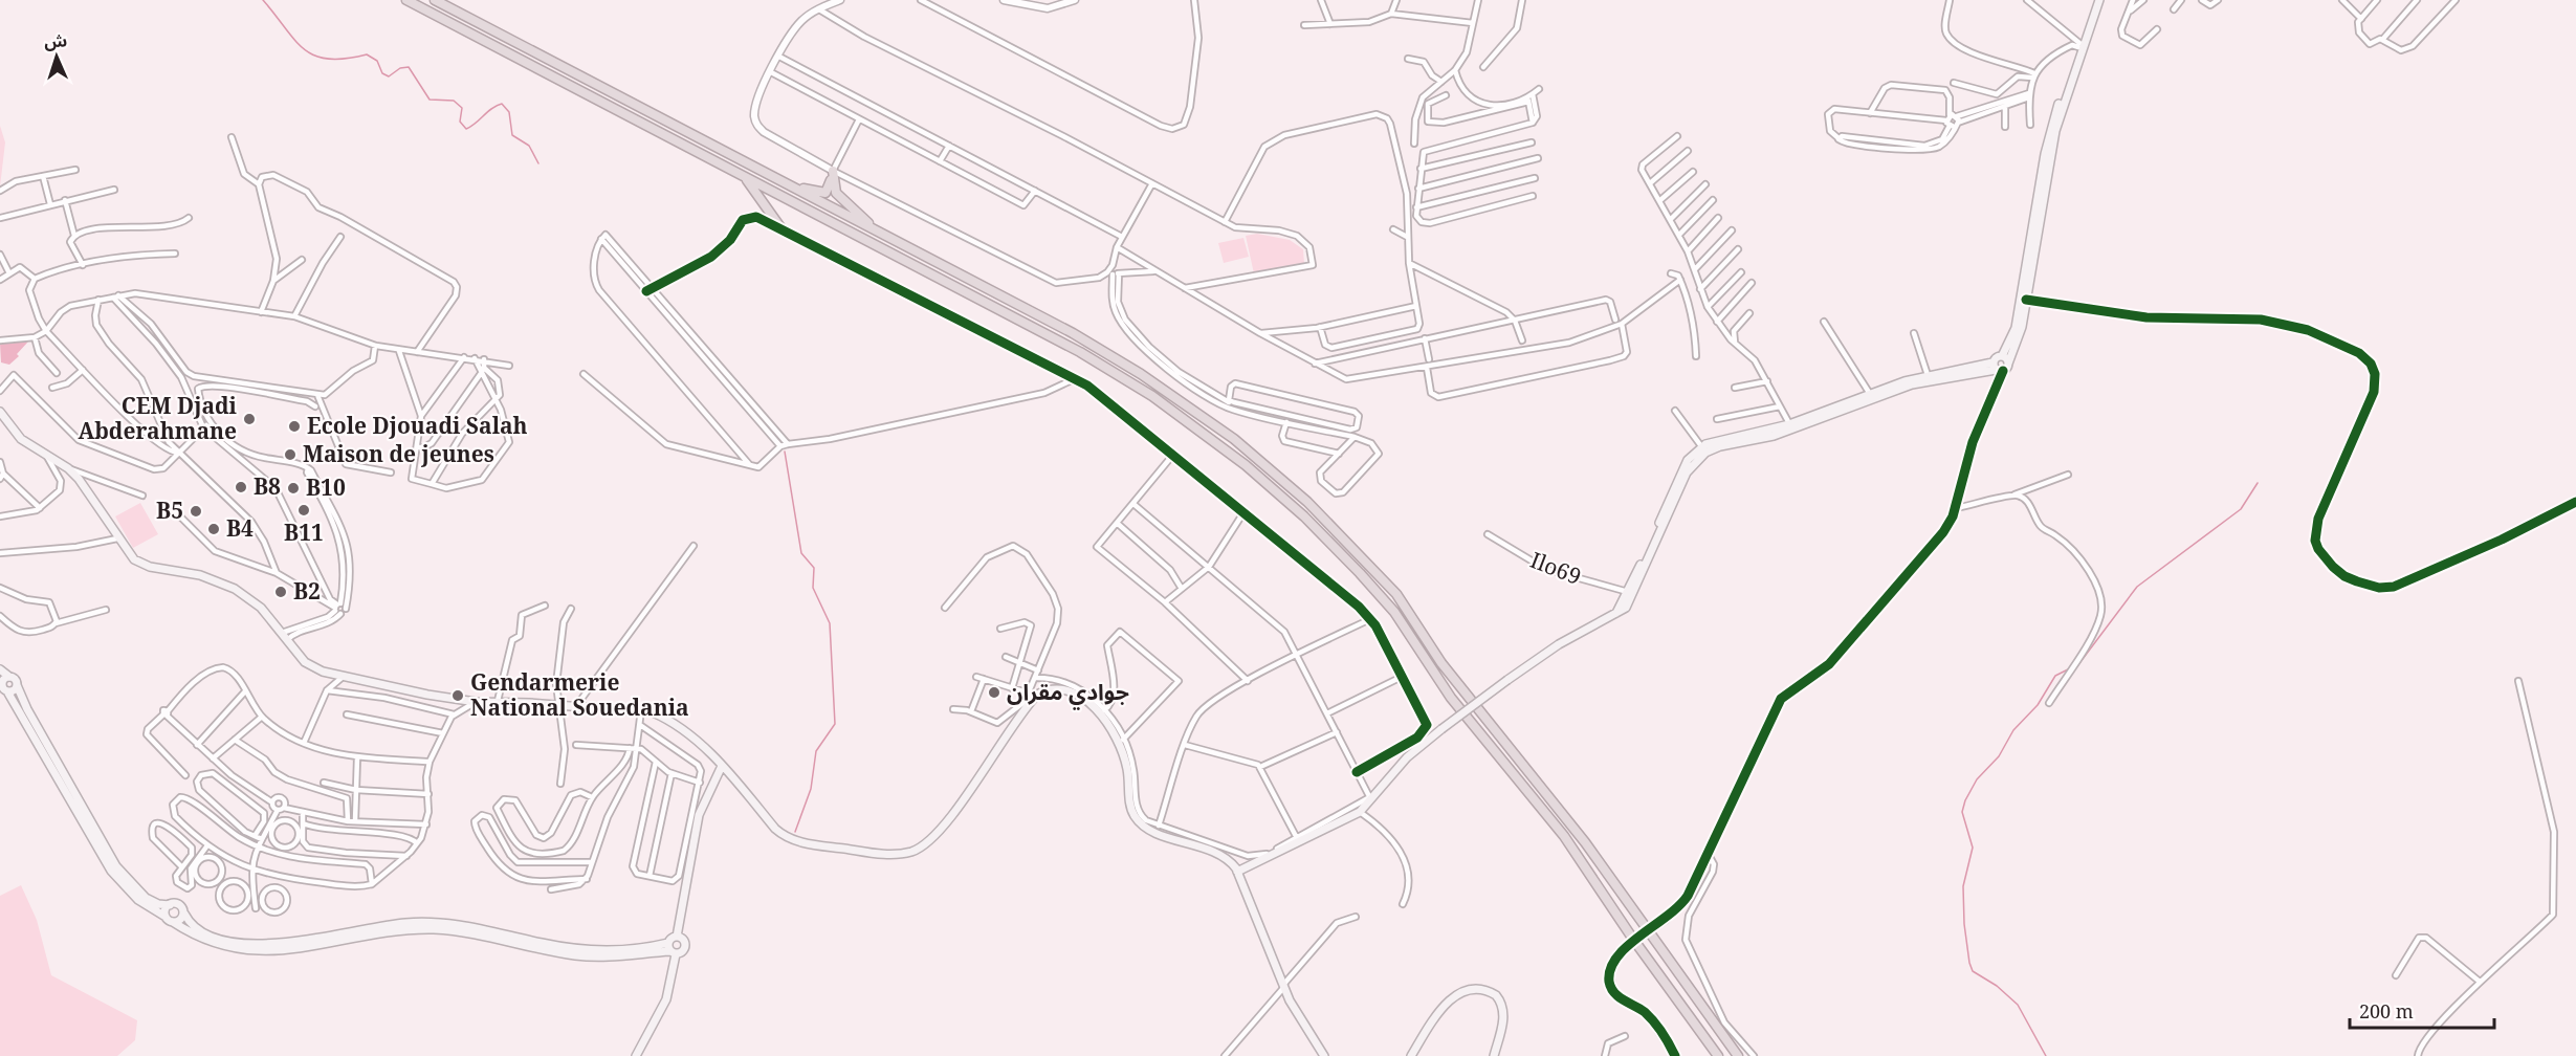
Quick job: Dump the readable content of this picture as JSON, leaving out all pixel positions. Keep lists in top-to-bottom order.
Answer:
{
  "streets": {
    "street": ["Ilo69"]
  },
  "places": [
    "CEM Djadi Abderahmane",
    "Ecole Djouadi Salah",
    "Maison de jeunes",
    "B8",
    "B10",
    "B11",
    "B5",
    "B4",
    "B2",
    "جوادي مقران",
    "Gendarmerie National Souedania"
  ],
  "scale_bar": "200 m",
  "north": "top"
}
